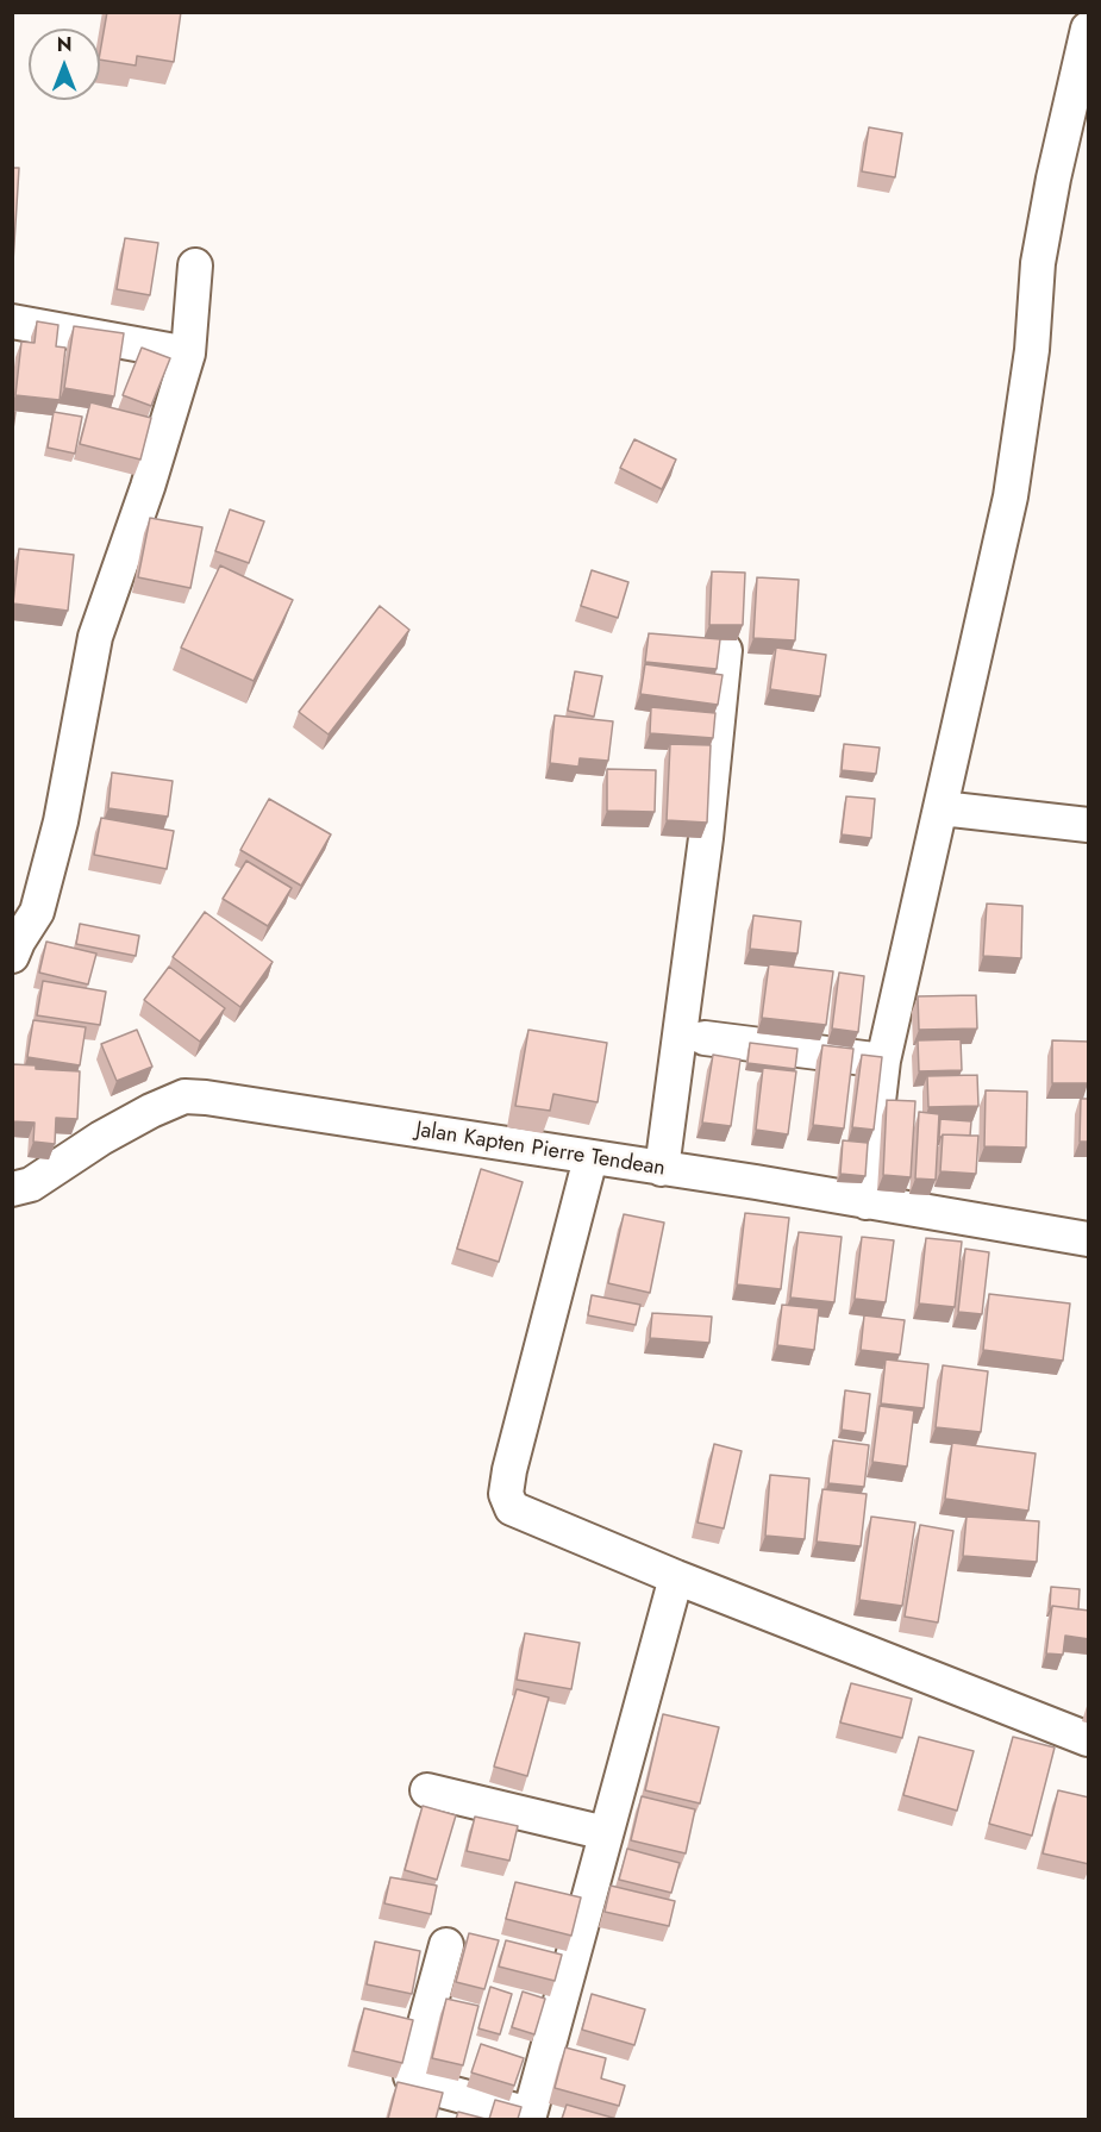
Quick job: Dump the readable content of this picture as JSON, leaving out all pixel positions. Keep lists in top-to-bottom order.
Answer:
{
  "streets": {
    "street": ["Jalan Kapten Pierre Tendean"]
  },
  "north": "top"
}
